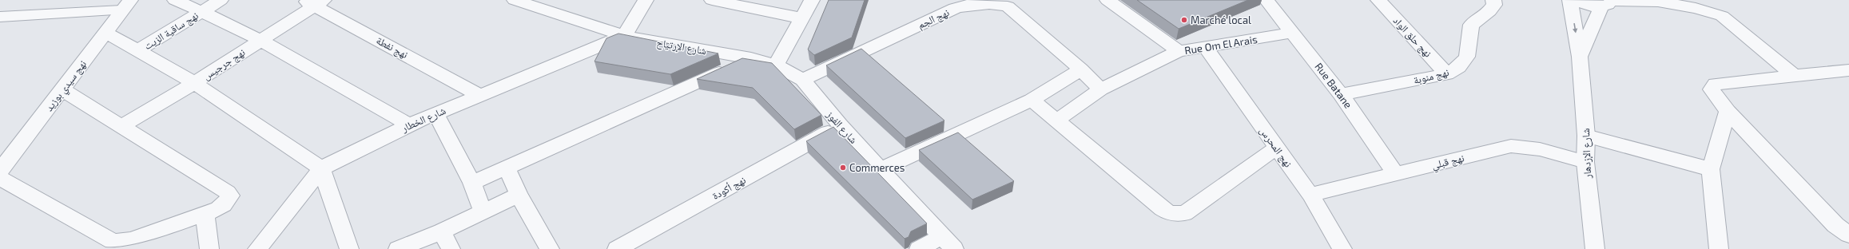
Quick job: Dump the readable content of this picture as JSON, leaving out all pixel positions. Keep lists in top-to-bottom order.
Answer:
{
  "streets": {
    "street": [
      "نهج الجم",
      "نهج ساقية الزيت",
      "نهج حلق الواد",
      "Rue Om El Arais",
      "شارع الإرتياح",
      "نهج نفطة",
      "نهج جرجيس",
      "نهج منوبة",
      "نهج سيدي بوزيد",
      "Rue Batane",
      "شارع الخطار",
      "شارع الفوز",
      "نهج المحرس",
      "شارع الإزدهار",
      "نهج قبلي",
      "نهج أكودة"
    ]
  },
  "crossings": [
    ["نهج الجم", "شارع الفوز"],
    ["نهج حلق الواد", "نهج منوبة"],
    ["Rue Om El Arais", "Rue Batane"],
    ["Rue Om El Arais", "نهج المحرس"],
    ["شارع الإرتياح", "شارع الخطار"],
    ["شارع الإرتياح", "شارع الفوز"],
    ["نهج نفطة", "نهج جرجيس"],
    ["نهج نفطة", "شارع الخطار"],
    ["نهج منوبة", "Rue Batane"],
    ["Rue Batane", "نهج قبلي"],
    ["شارع الفوز", "نهج أكودة"],
    ["نهج المحرس", "نهج قبلي"],
    ["شارع الإزدهار", "نهج قبلي"]
  ],
  "places": ["Marché local", "Commerces"]
}
